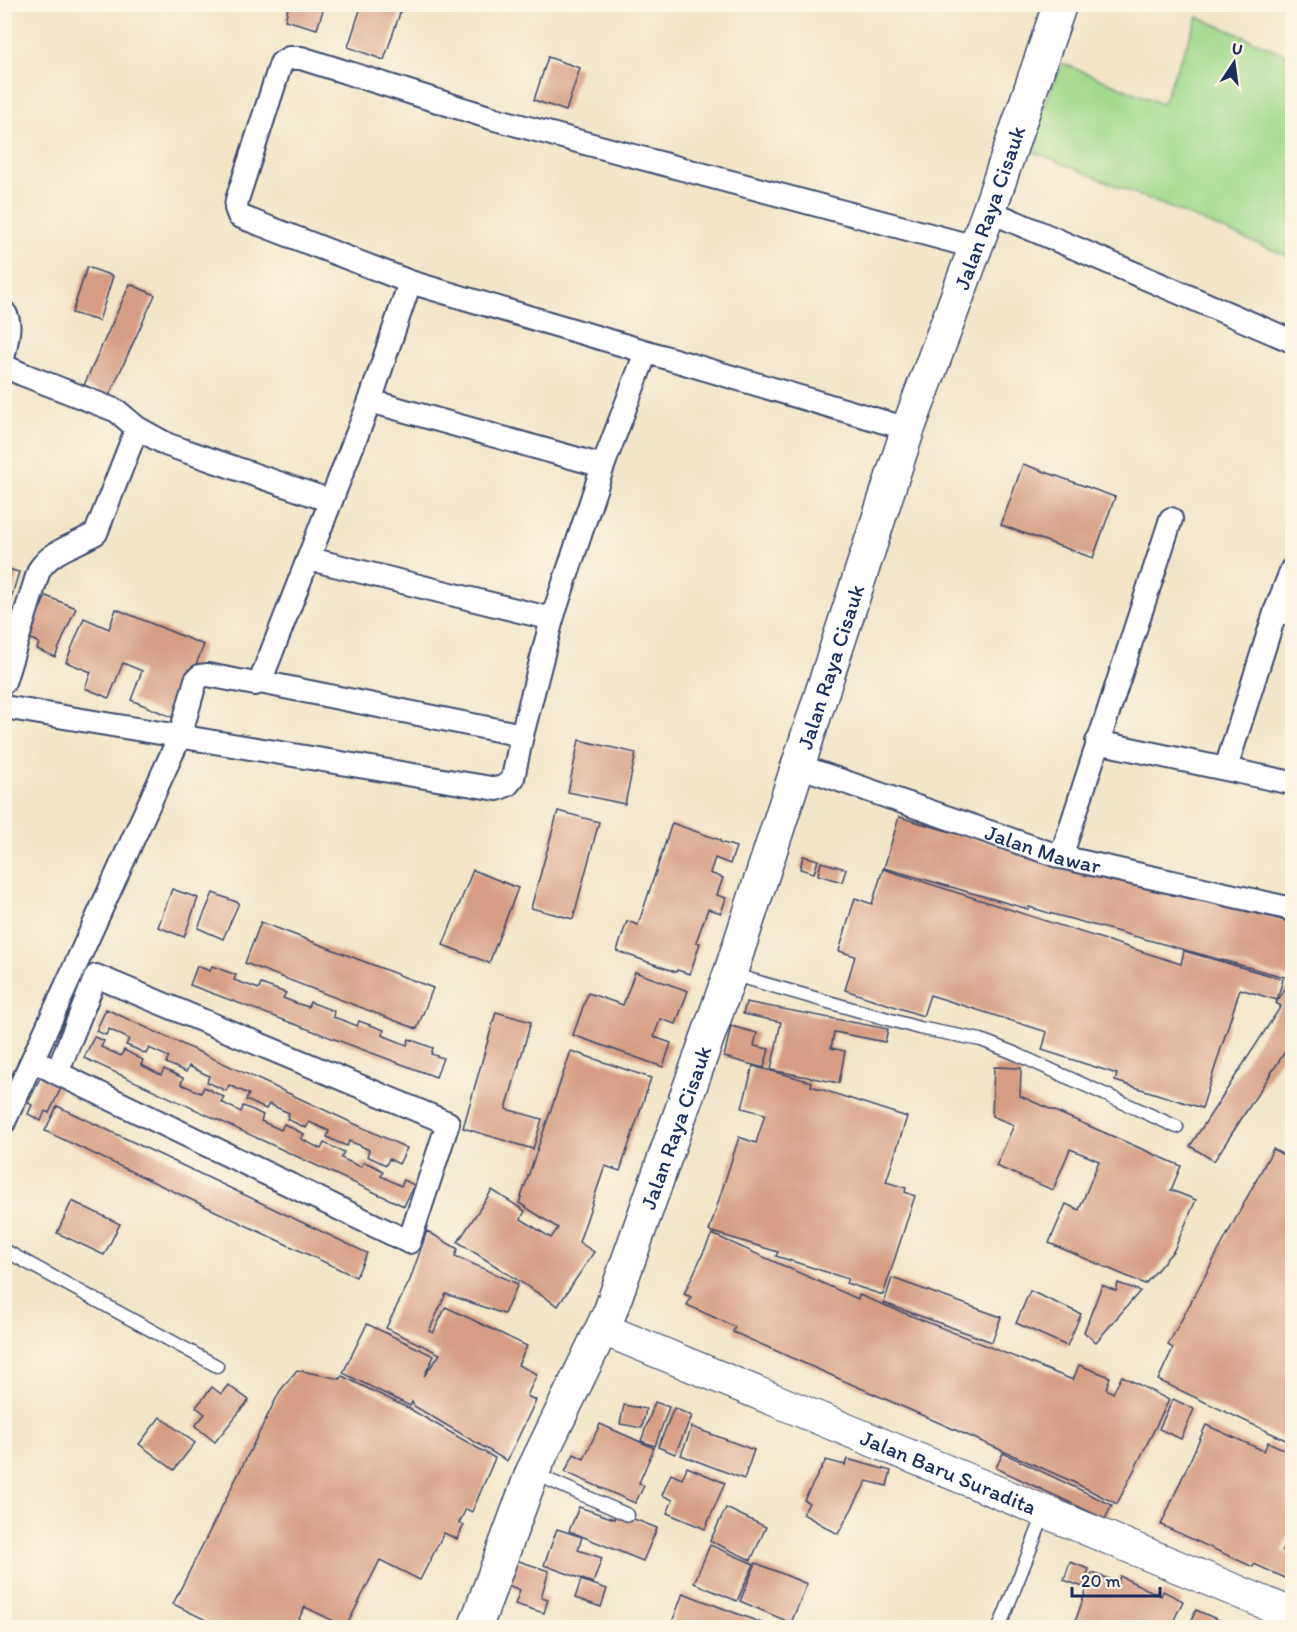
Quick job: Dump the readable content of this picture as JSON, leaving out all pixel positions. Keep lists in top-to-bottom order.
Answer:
{
  "streets": {
    "main road": ["Jalan Raya Cisauk", "Jalan Baru Suradita"],
    "street": ["Jalan Mawar"]
  },
  "crossings": [
    ["Jalan Raya Cisauk", "Jalan Mawar"],
    ["Jalan Raya Cisauk", "Jalan Baru Suradita"]
  ],
  "scale_bar": "20 m",
  "north": "top"
}
